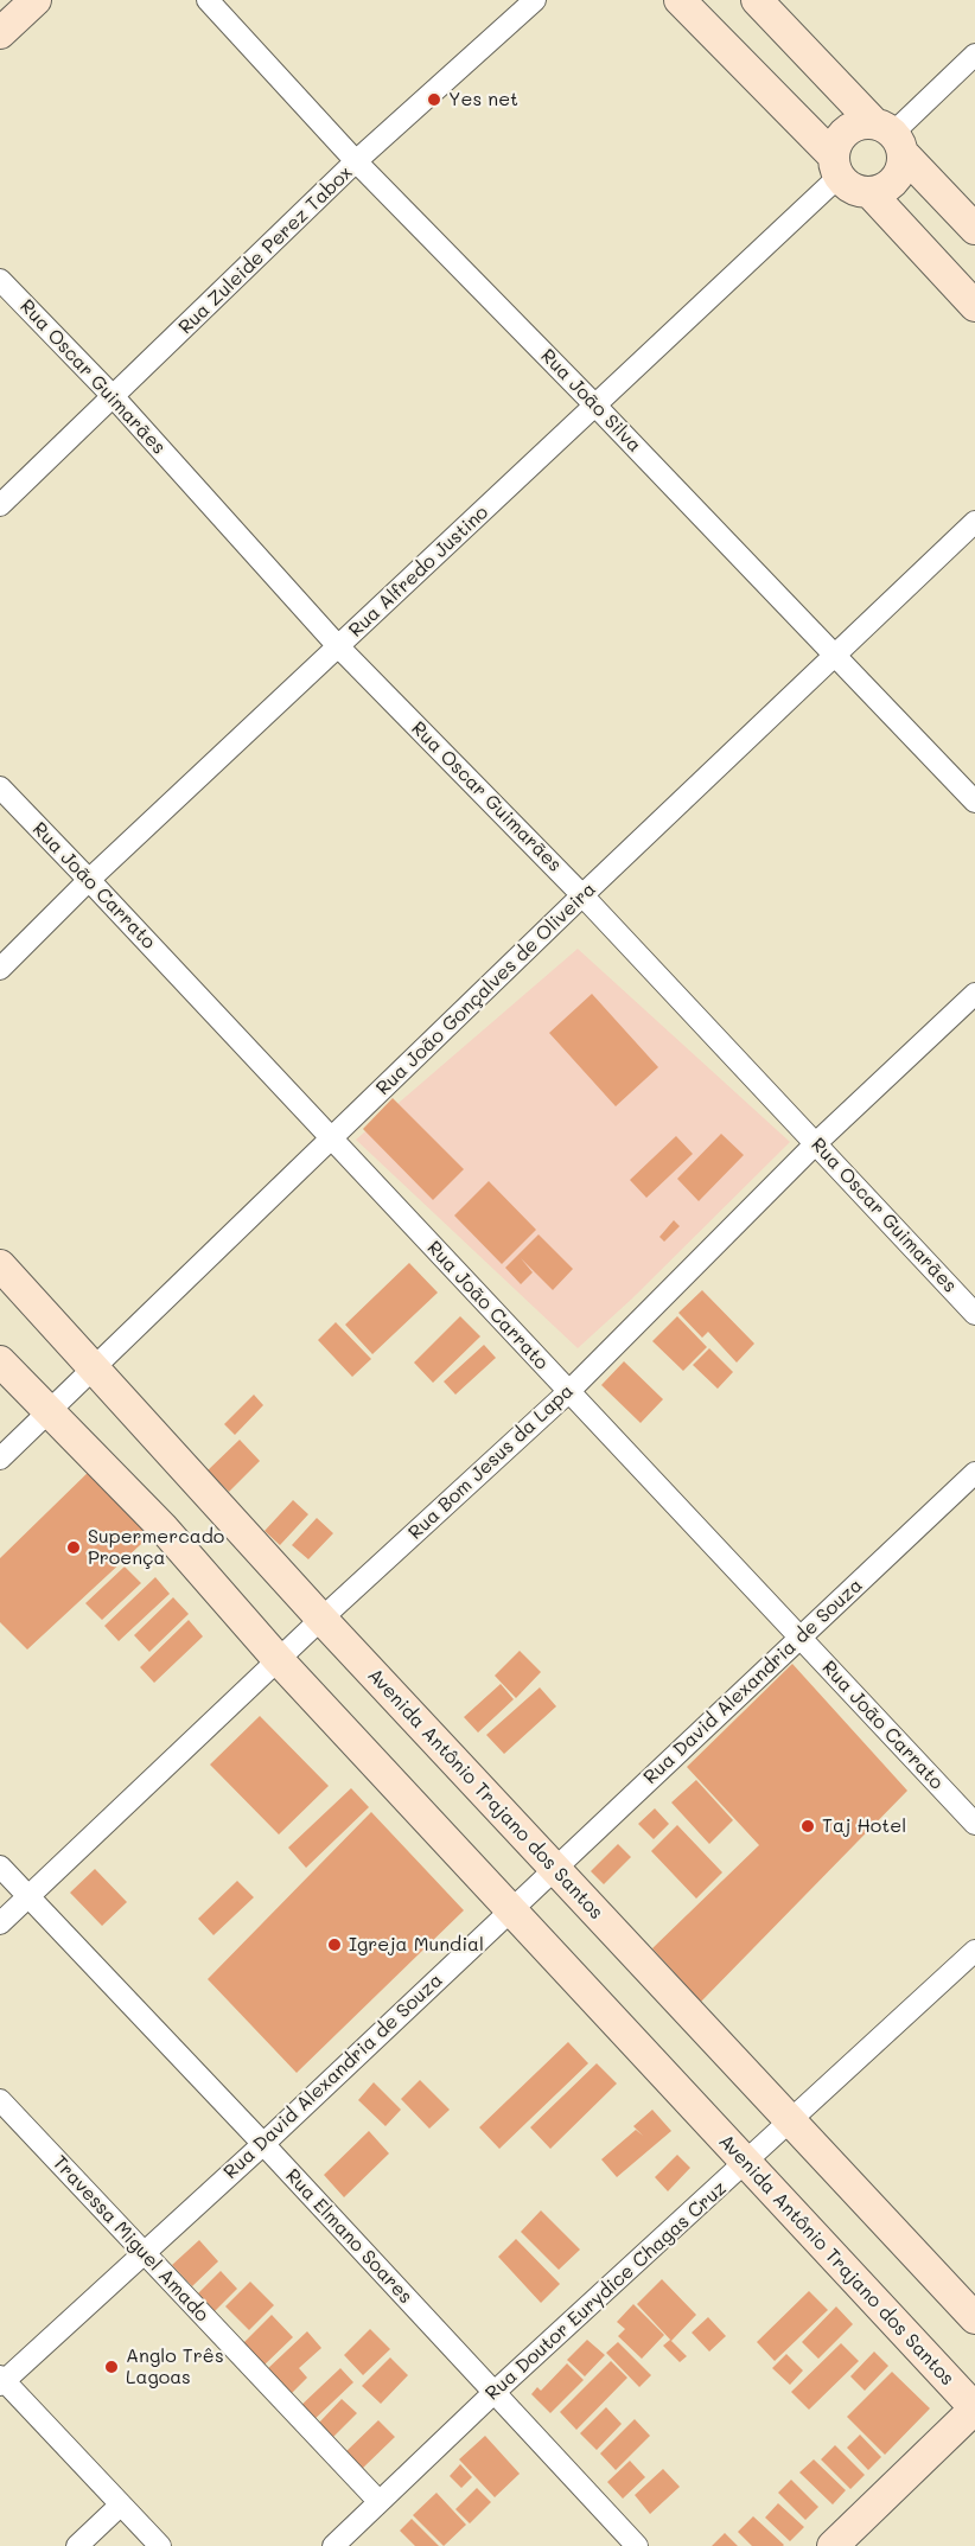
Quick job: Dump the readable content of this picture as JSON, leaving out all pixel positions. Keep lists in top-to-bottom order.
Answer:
{
  "streets": {
    "main road": ["Avenida Antônio Trajano dos Santos"],
    "street": [
      "Rua Zuleide Perez Tabox",
      "Rua Oscar Guimarães",
      "Rua João Silva",
      "Rua Alfredo Justino",
      "Rua João Carrato",
      "Rua João Gonçalves de Oliveira",
      "Rua Bom Jesus da Lapa",
      "Rua David Alexandria de Souza",
      "Rua Elmano Soares",
      "Travessa Miguel Amado",
      "Rua Doutor Eurydice Chagas Cruz"
    ]
  },
  "crossings": [
    ["Rua Zuleide Perez Tabox", "Rua Oscar Guimarães"],
    ["Rua Zuleide Perez Tabox", "Rua João Silva"],
    ["Rua Oscar Guimarães", "Rua Alfredo Justino"],
    ["Rua Oscar Guimarães", "Rua João Gonçalves de Oliveira"],
    ["Rua Oscar Guimarães", "Rua Bom Jesus da Lapa"],
    ["Rua João Silva", "Rua Alfredo Justino"],
    ["Rua João Silva", "Rua João Gonçalves de Oliveira"],
    ["Rua Alfredo Justino", "Rua João Carrato"],
    ["Rua João Carrato", "Rua João Gonçalves de Oliveira"],
    ["Rua João Carrato", "Rua Bom Jesus da Lapa"],
    ["Rua João Carrato", "Rua David Alexandria de Souza"],
    ["Rua João Gonçalves de Oliveira", "Avenida Antônio Trajano dos Santos"],
    ["Rua Bom Jesus da Lapa", "Avenida Antônio Trajano dos Santos"],
    ["Rua Bom Jesus da Lapa", "Rua Elmano Soares"],
    ["Rua David Alexandria de Souza", "Avenida Antônio Trajano dos Santos"],
    ["Rua David Alexandria de Souza", "Rua Elmano Soares"],
    ["Rua David Alexandria de Souza", "Travessa Miguel Amado"],
    ["Avenida Antônio Trajano dos Santos", "Rua Doutor Eurydice Chagas Cruz"],
    ["Rua Elmano Soares", "Rua Doutor Eurydice Chagas Cruz"],
    ["Travessa Miguel Amado", "Rua Doutor Eurydice Chagas Cruz"]
  ],
  "places": [
    "Yes net",
    "Supermercado Proença",
    "Taj Hotel",
    "Igreja Mundial",
    "Anglo Três Lagoas"
  ]
}
